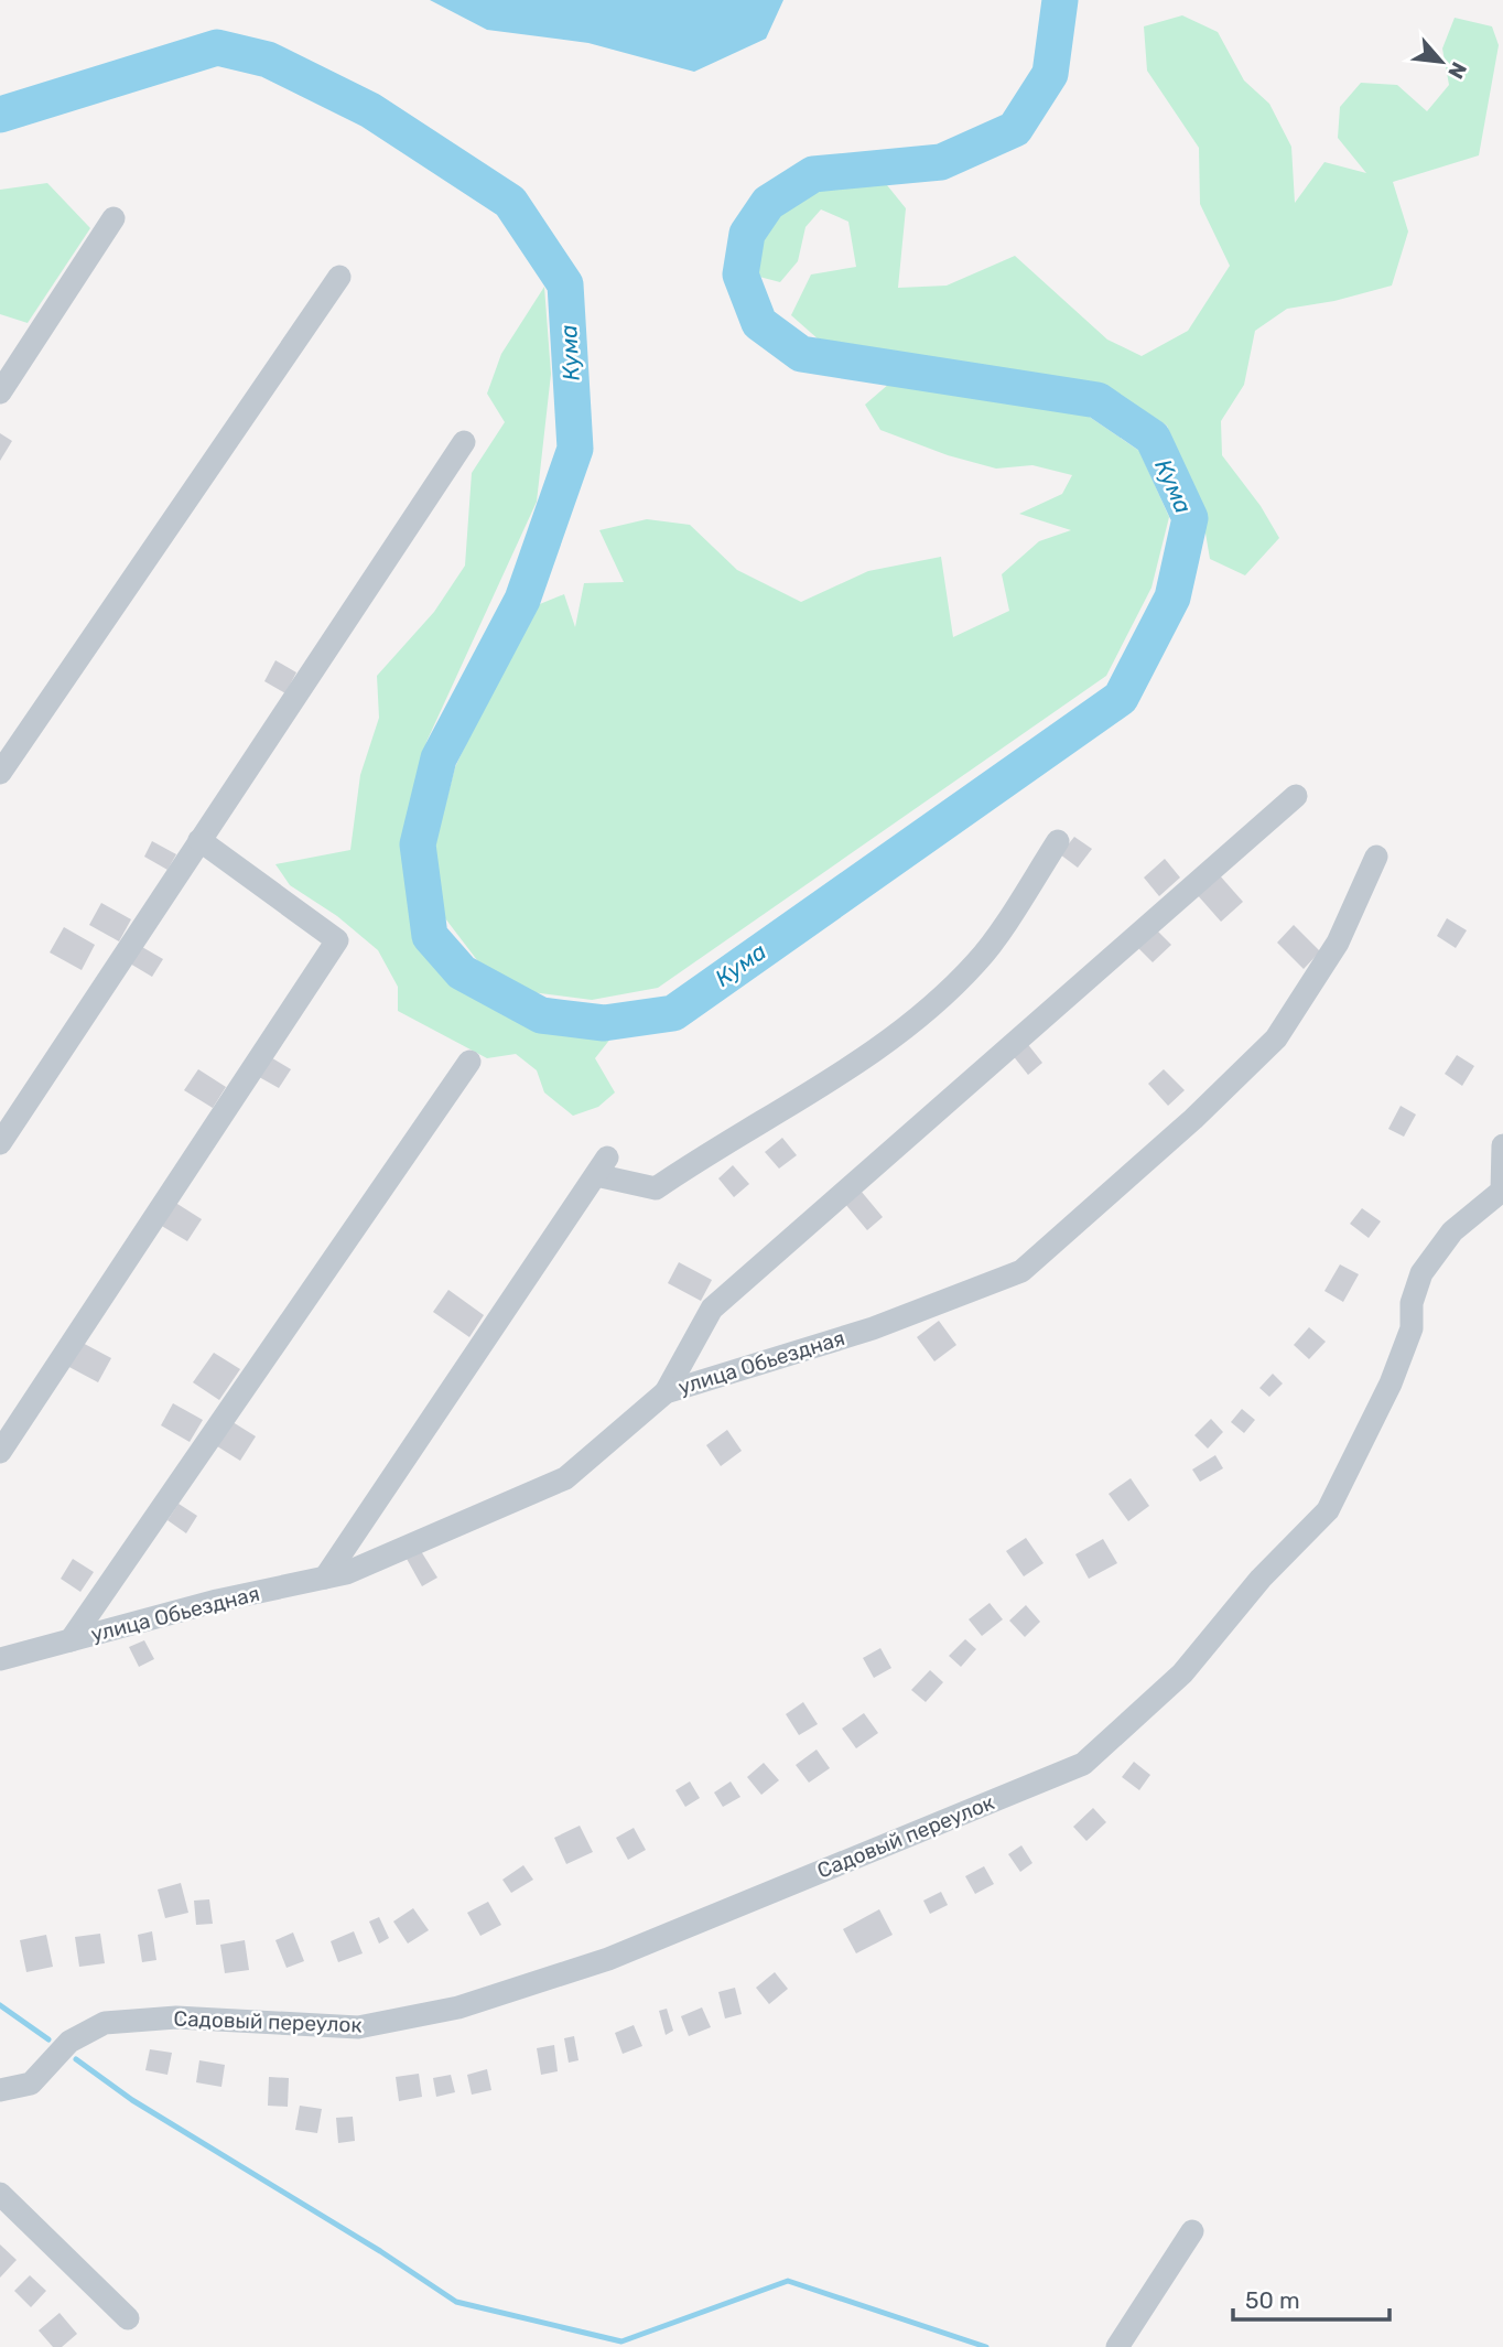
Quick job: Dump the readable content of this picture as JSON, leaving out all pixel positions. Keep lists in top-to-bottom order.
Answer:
{
  "streets": {
    "street": ["улица Обьездная", "Садовый переулок"]
  },
  "water": ["Кума"],
  "scale_bar": "50 m",
  "north": "bottom right"
}
